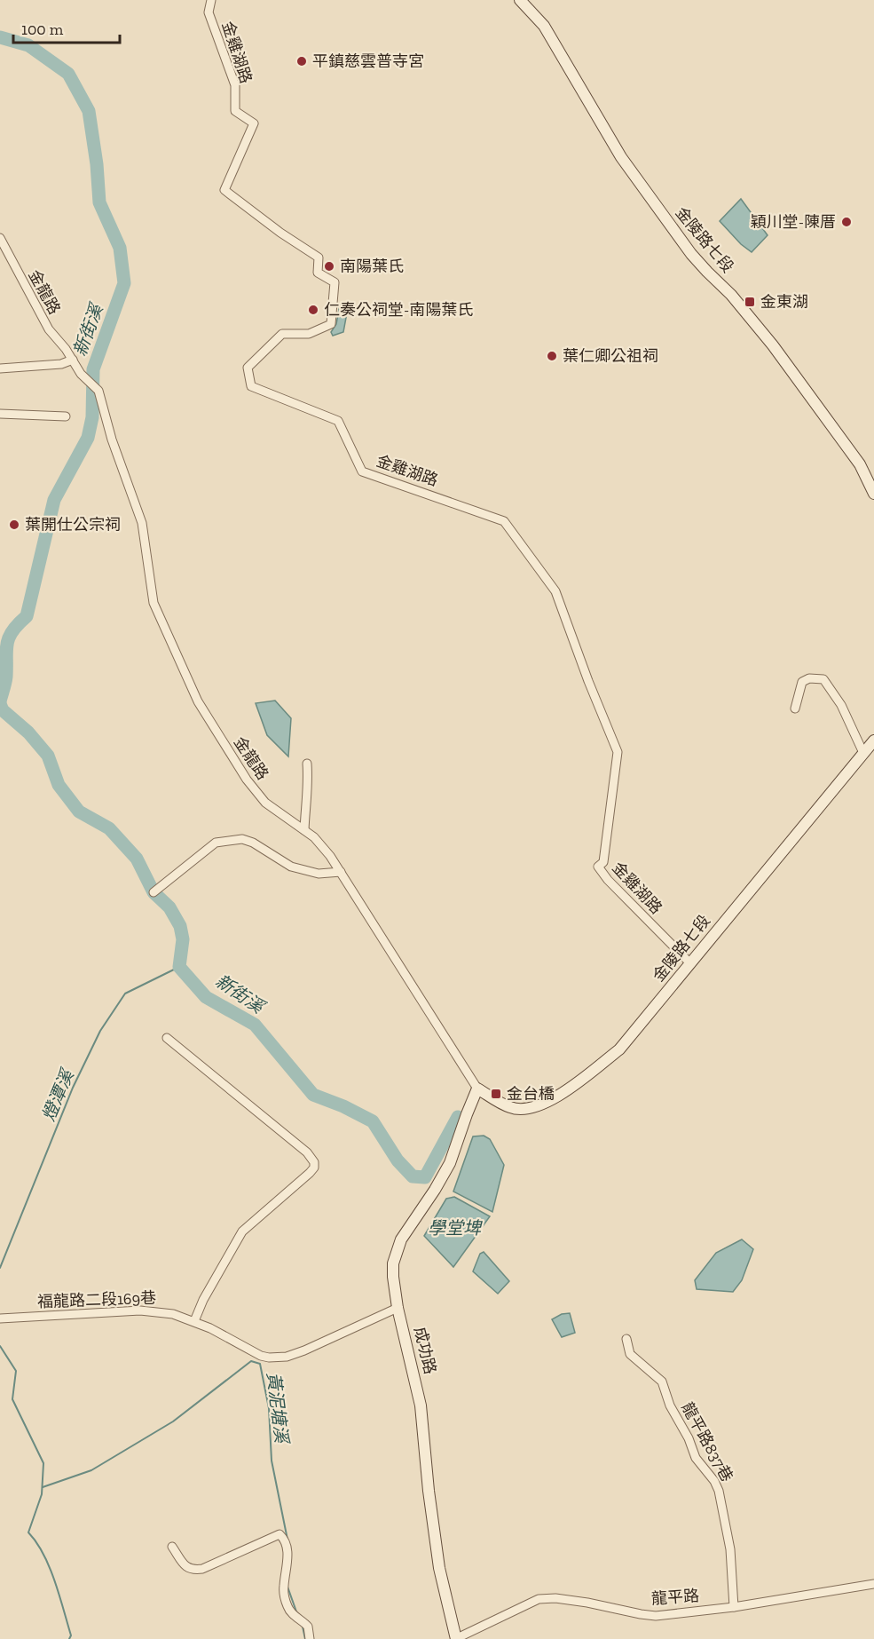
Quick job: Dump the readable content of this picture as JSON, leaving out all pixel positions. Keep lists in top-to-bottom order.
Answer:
{
  "streets": {
    "street": [
      "金雞湖路",
      "金陵路七段",
      "金龍路",
      "福龍路二段169巷",
      "成功路",
      "龍平路837巷",
      "龍平路"
    ]
  },
  "crossings": [
    ["金雞湖路", "金陵路七段"],
    ["金陵路七段", "金龍路"],
    ["金陵路七段", "成功路"],
    ["金龍路", "成功路"],
    ["福龍路二段169巷", "成功路"],
    ["成功路", "龍平路"],
    ["龍平路837巷", "龍平路"]
  ],
  "water": [
    "新街溪",
    "燈潭溪",
    "學堂埤",
    "黃泥塘溪"
  ],
  "places": {
    "other": [
      "平鎮慈雲普寺宮",
      "穎川堂-陳厝",
      "南陽葉氏",
      "仁奏公祠堂-南陽葉氏",
      "葉仁卿公祖祠",
      "葉開仕公宗祠"
    ],
    "transit": ["金東湖", "金台橋"]
  },
  "scale_bar": "100 m"
}
